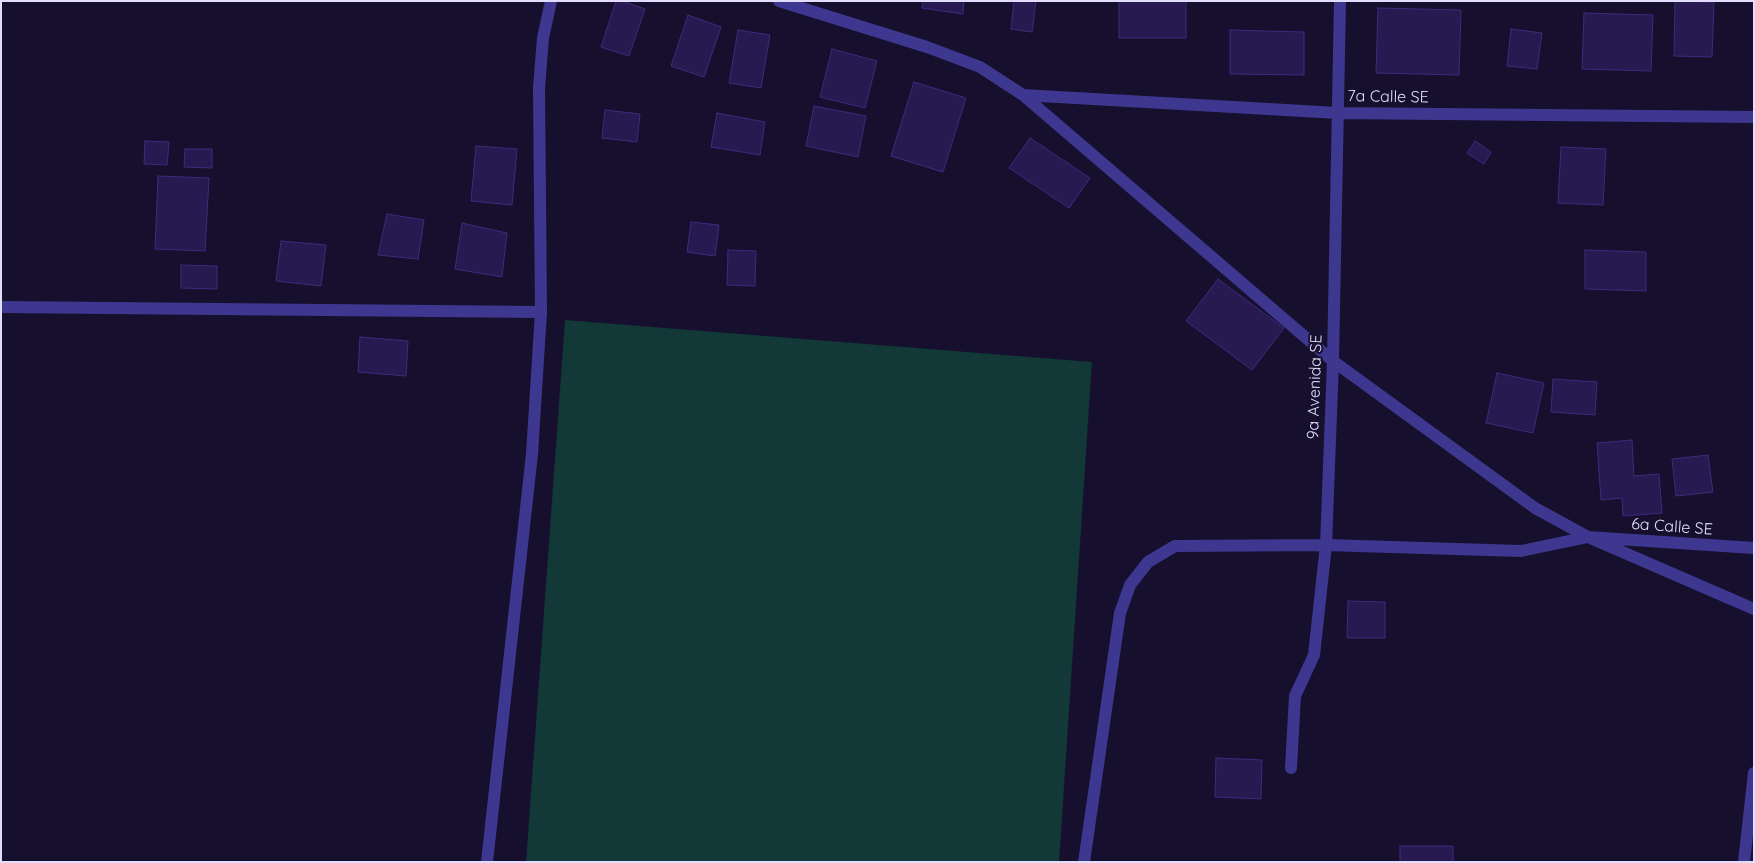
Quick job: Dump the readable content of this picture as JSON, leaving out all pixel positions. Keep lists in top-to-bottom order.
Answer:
{
  "streets": {
    "street": ["7a Calle SE", "9a Avenida SE", "6a Calle SE"]
  },
  "crossings": [
    ["7a Calle SE", "9a Avenida SE"]
  ]
}
